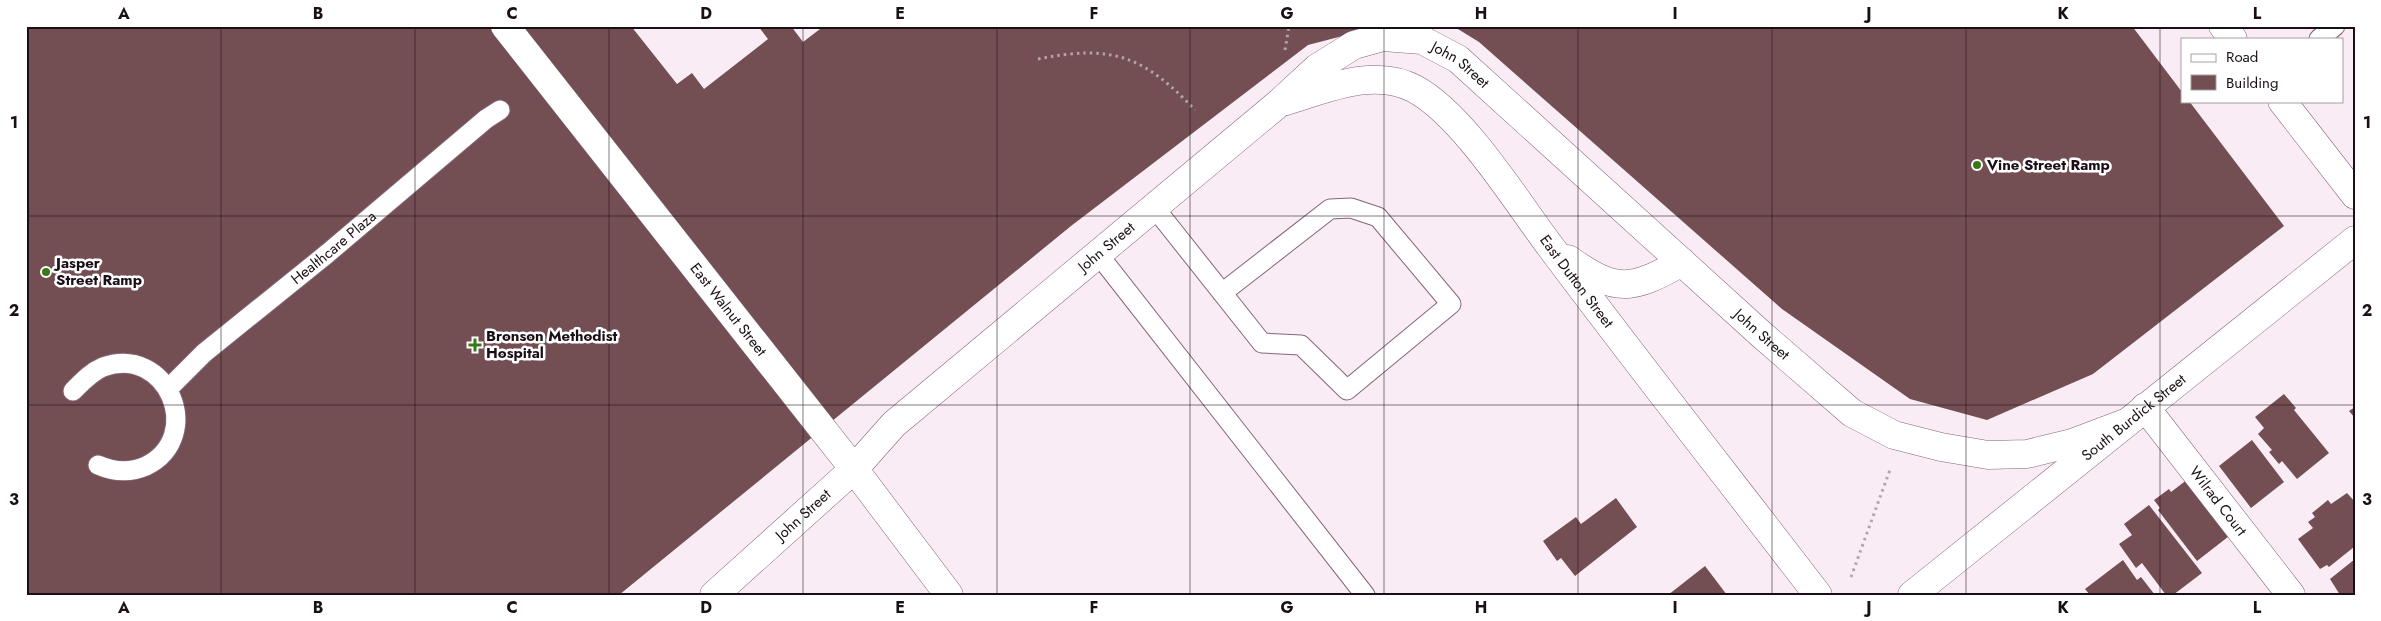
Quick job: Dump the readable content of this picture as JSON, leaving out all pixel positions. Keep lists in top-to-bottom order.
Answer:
{
  "streets": {
    "street": [
      "John Street",
      "East Dutton Street",
      "East Walnut Street",
      "South Burdick Street",
      "Wilrad Court"
    ],
    "lane": ["Healthcare Plaza"]
  },
  "crossings": [
    ["John Street", "East Dutton Street"],
    ["John Street", "East Walnut Street"],
    ["John Street", "South Burdick Street"],
    ["John Street", "Wilrad Court"],
    ["South Burdick Street", "Wilrad Court"]
  ],
  "places": {
    "other": ["Vine Street Ramp", "Jasper Street Ramp"],
    "health": ["Bronson Methodist Hospital"]
  },
  "legend": ["Road", "Building"],
  "grid": {
    "columns": [
      "A",
      "B",
      "C",
      "D",
      "E",
      "F",
      "G",
      "H",
      "I",
      "J",
      "K",
      "L"
    ],
    "rows": ["1", "2", "3"]
  }
}
